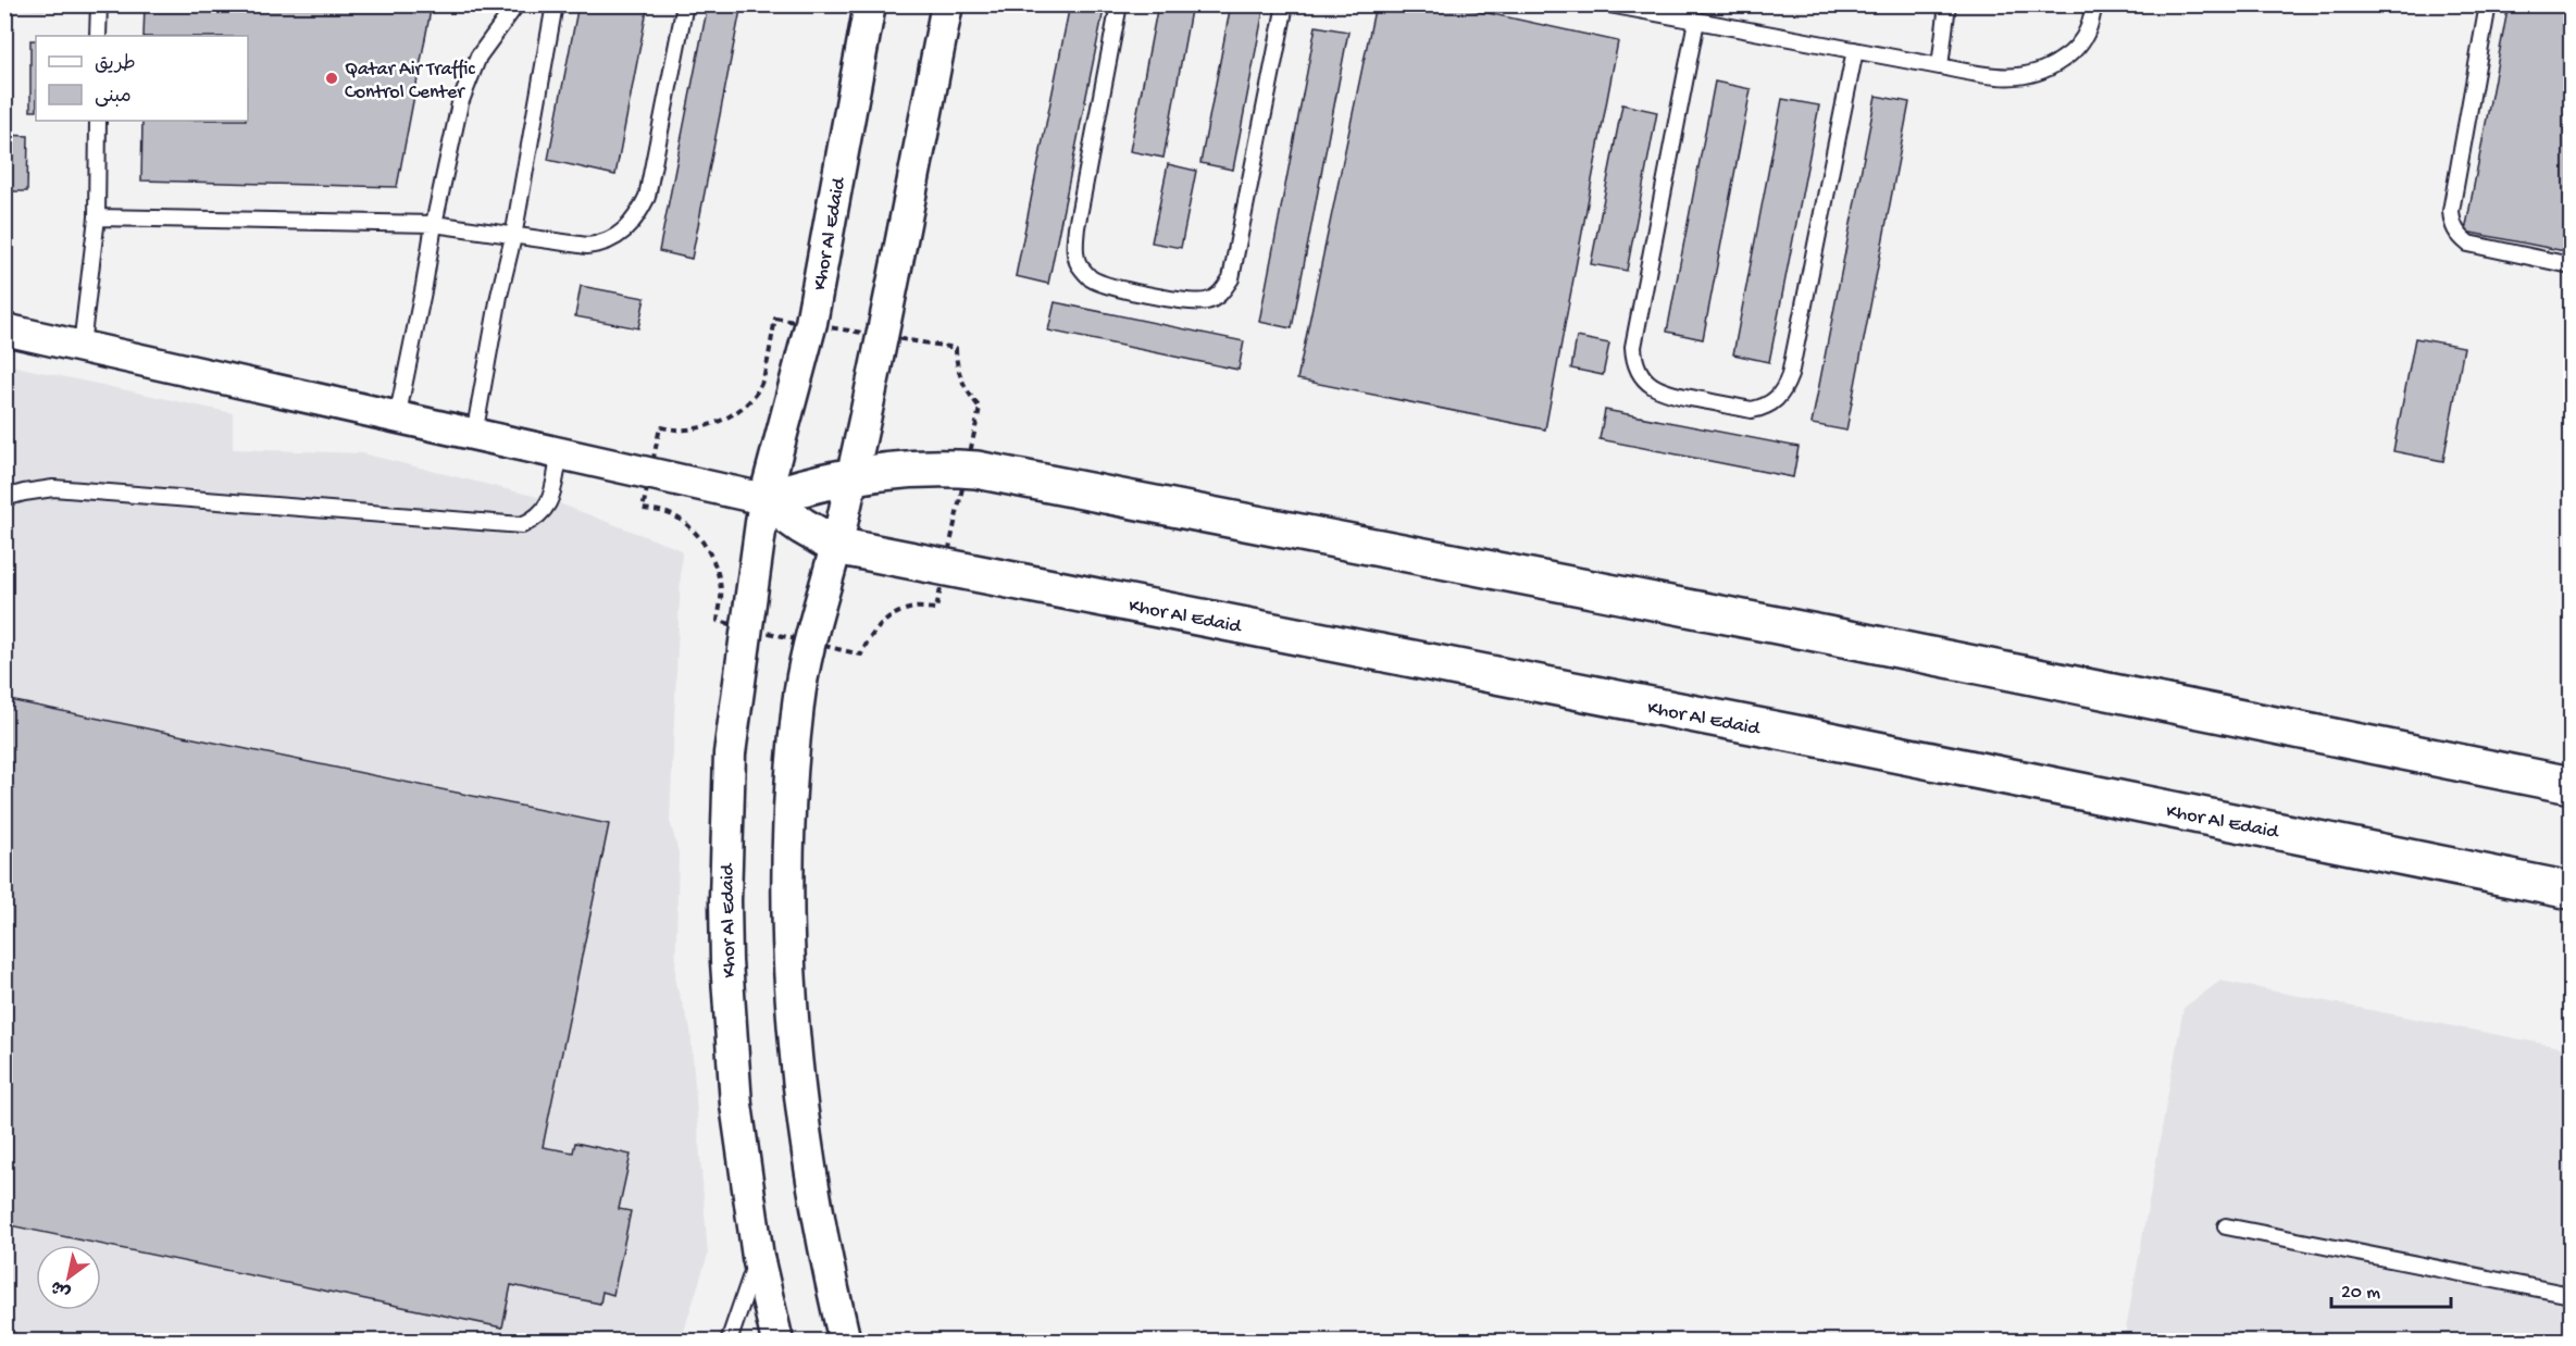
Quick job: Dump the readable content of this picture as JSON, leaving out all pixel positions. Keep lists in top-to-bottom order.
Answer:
{
  "streets": {
    "main road": ["Khor Al Edaid"]
  },
  "places": ["Qatar Air Traffic Control Center"],
  "legend": ["طريق", "مبنى"],
  "scale_bar": "20 m",
  "north": "bottom left"
}
